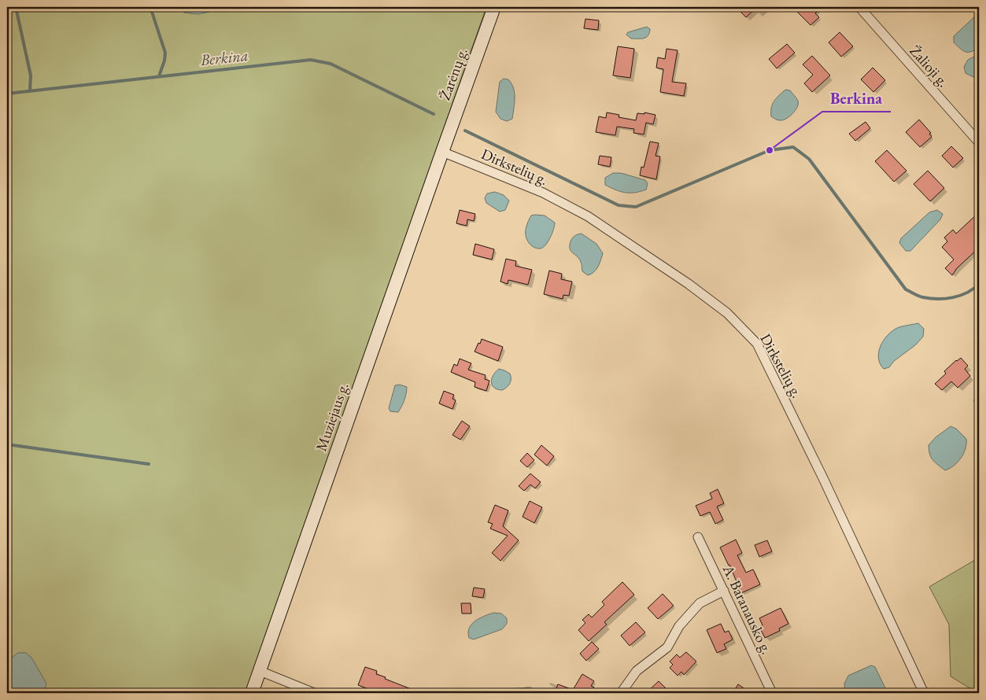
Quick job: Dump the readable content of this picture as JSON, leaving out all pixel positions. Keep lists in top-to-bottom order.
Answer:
{
  "streets": {
    "main road": ["Žarėnų g.", "Muziejaus g."],
    "street": ["Žalioji g.", "Dirkstelių g.", "A. Baranausko g."]
  },
  "crossings": [
    ["Žarėnų g.", "Dirkstelių g."],
    ["Žarėnų g.", "Muziejaus g."],
    ["Dirkstelių g.", "Muziejaus g."]
  ],
  "water": ["Berkina"],
  "places": ["Berkina"]
}
